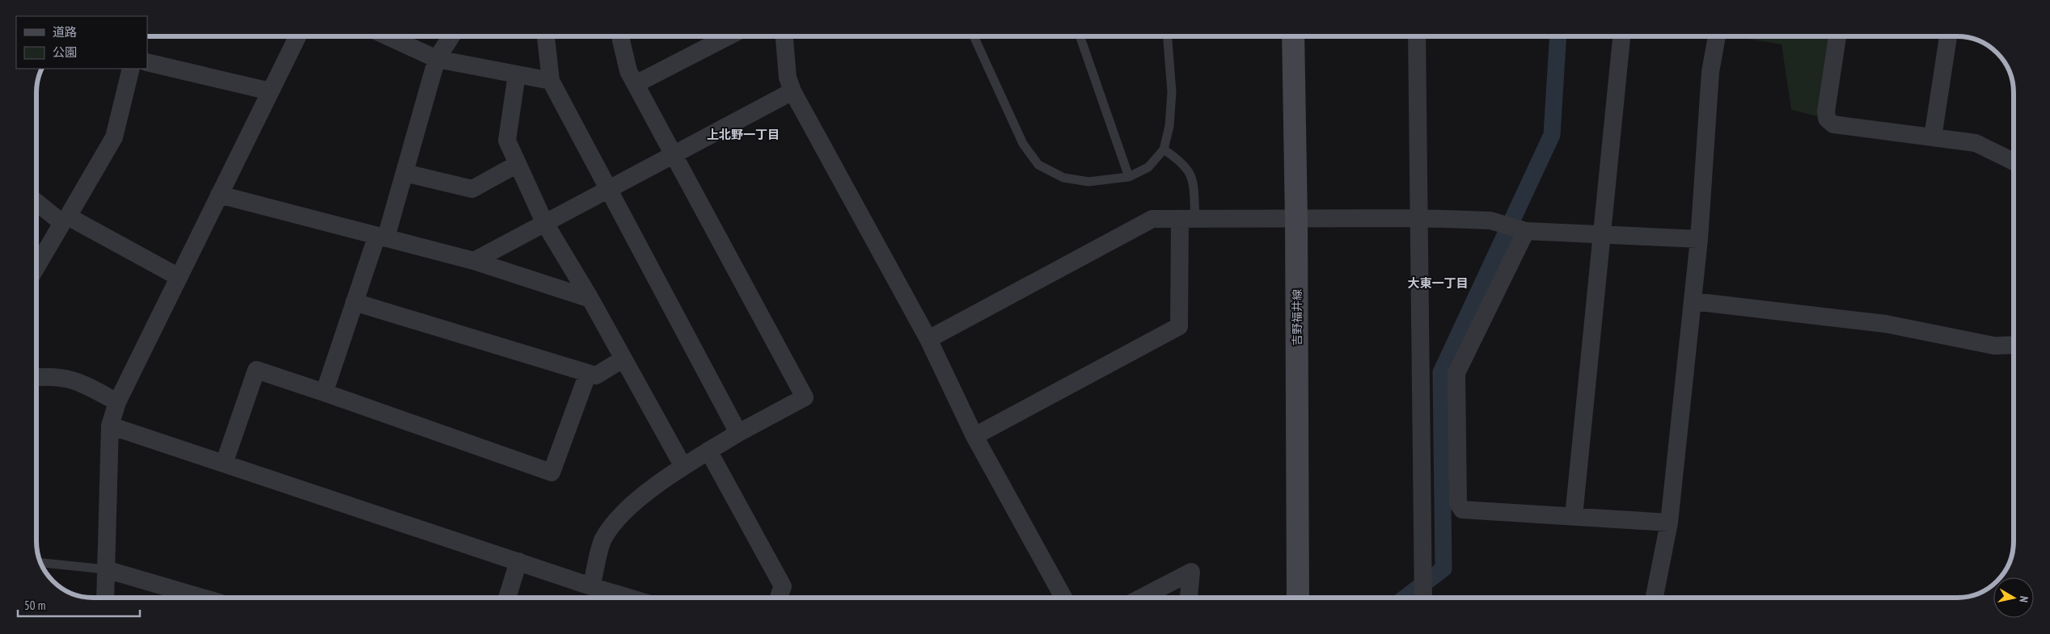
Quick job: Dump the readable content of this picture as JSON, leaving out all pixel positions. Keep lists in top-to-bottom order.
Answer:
{
  "streets": {
    "main road": ["吉野福井線"]
  },
  "districts": ["上北野一丁目", "大東一丁目"],
  "legend": ["道路", "公園"],
  "scale_bar": "50 m",
  "north": "right"
}
